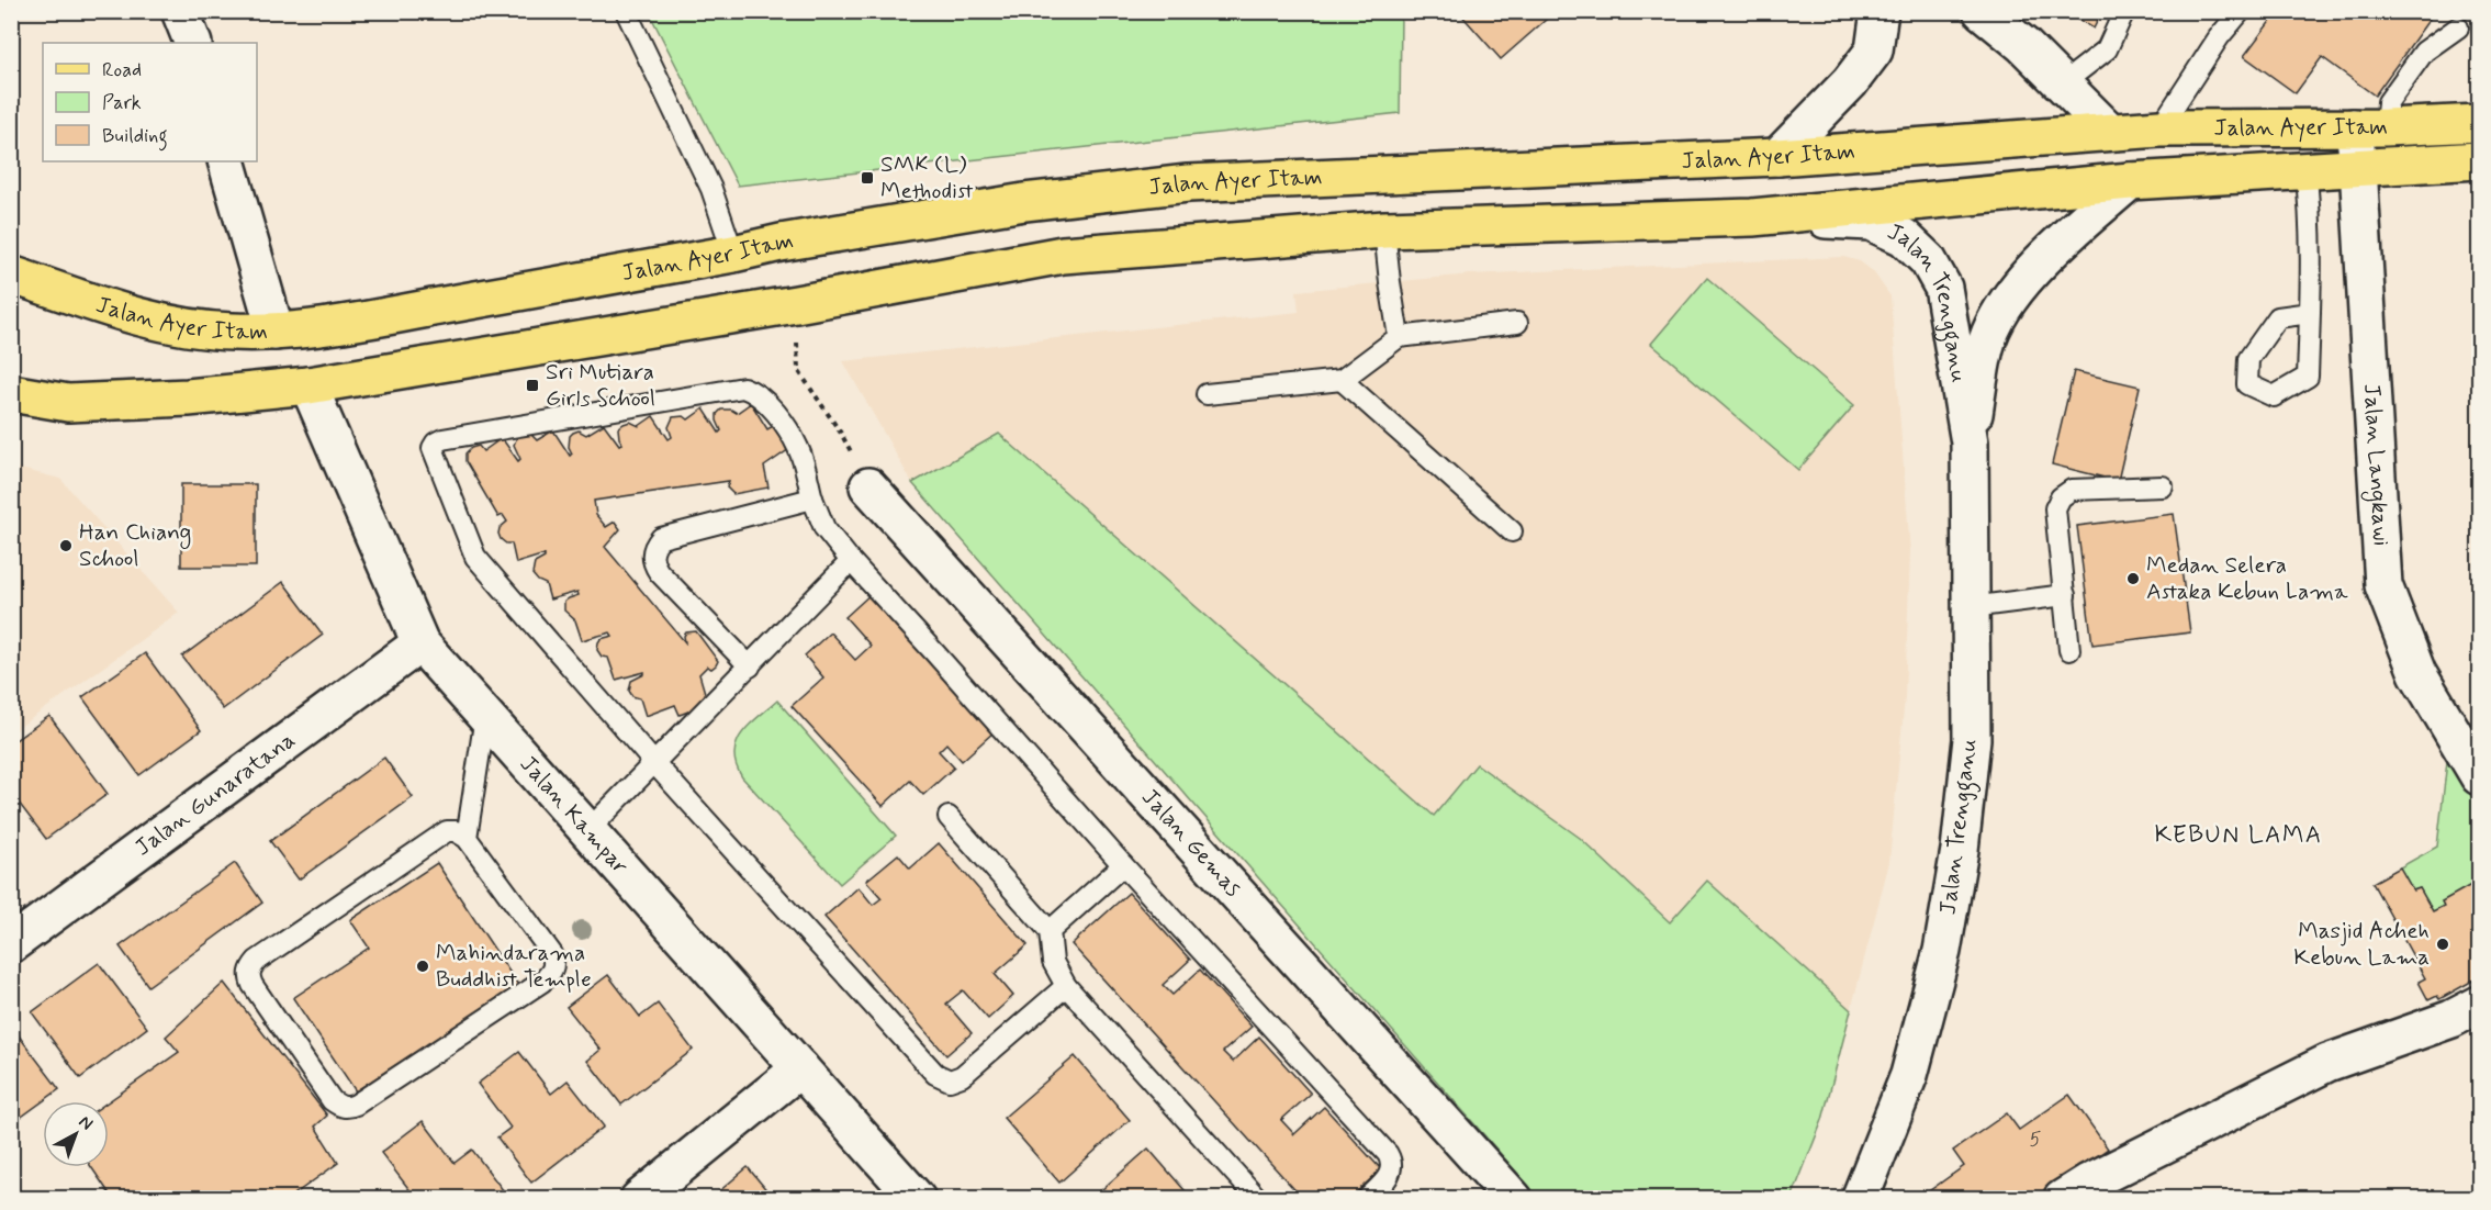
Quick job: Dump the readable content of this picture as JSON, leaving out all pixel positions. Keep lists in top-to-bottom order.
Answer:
{
  "streets": {
    "main road": ["Jalan Ayer Itam"],
    "street": [
      "Jalan Trengganu",
      "Jalan Langkawi",
      "Jalan Gunaratana",
      "Jalan Kampar",
      "Jalan Gemas"
    ]
  },
  "crossings": [
    ["Jalan Ayer Itam", "Jalan Trengganu"],
    ["Jalan Ayer Itam", "Jalan Langkawi"],
    ["Jalan Ayer Itam", "Jalan Kampar"],
    ["Jalan Gunaratana", "Jalan Kampar"]
  ],
  "districts": ["KEBUN LAMA"],
  "places": {
    "transit": ["SMK (L) Methodist", "Sri Mutiara Girls School"],
    "other": [
      "Han Chiang School",
      "Medan Selera Astaka Kebun Lama",
      "Masjid Acheh Kebun Lama",
      "Mahindarama Buddhist Temple"
    ]
  },
  "house_numbers": ["5"],
  "legend": ["Road", "Park", "Building"],
  "north": "top right"
}
